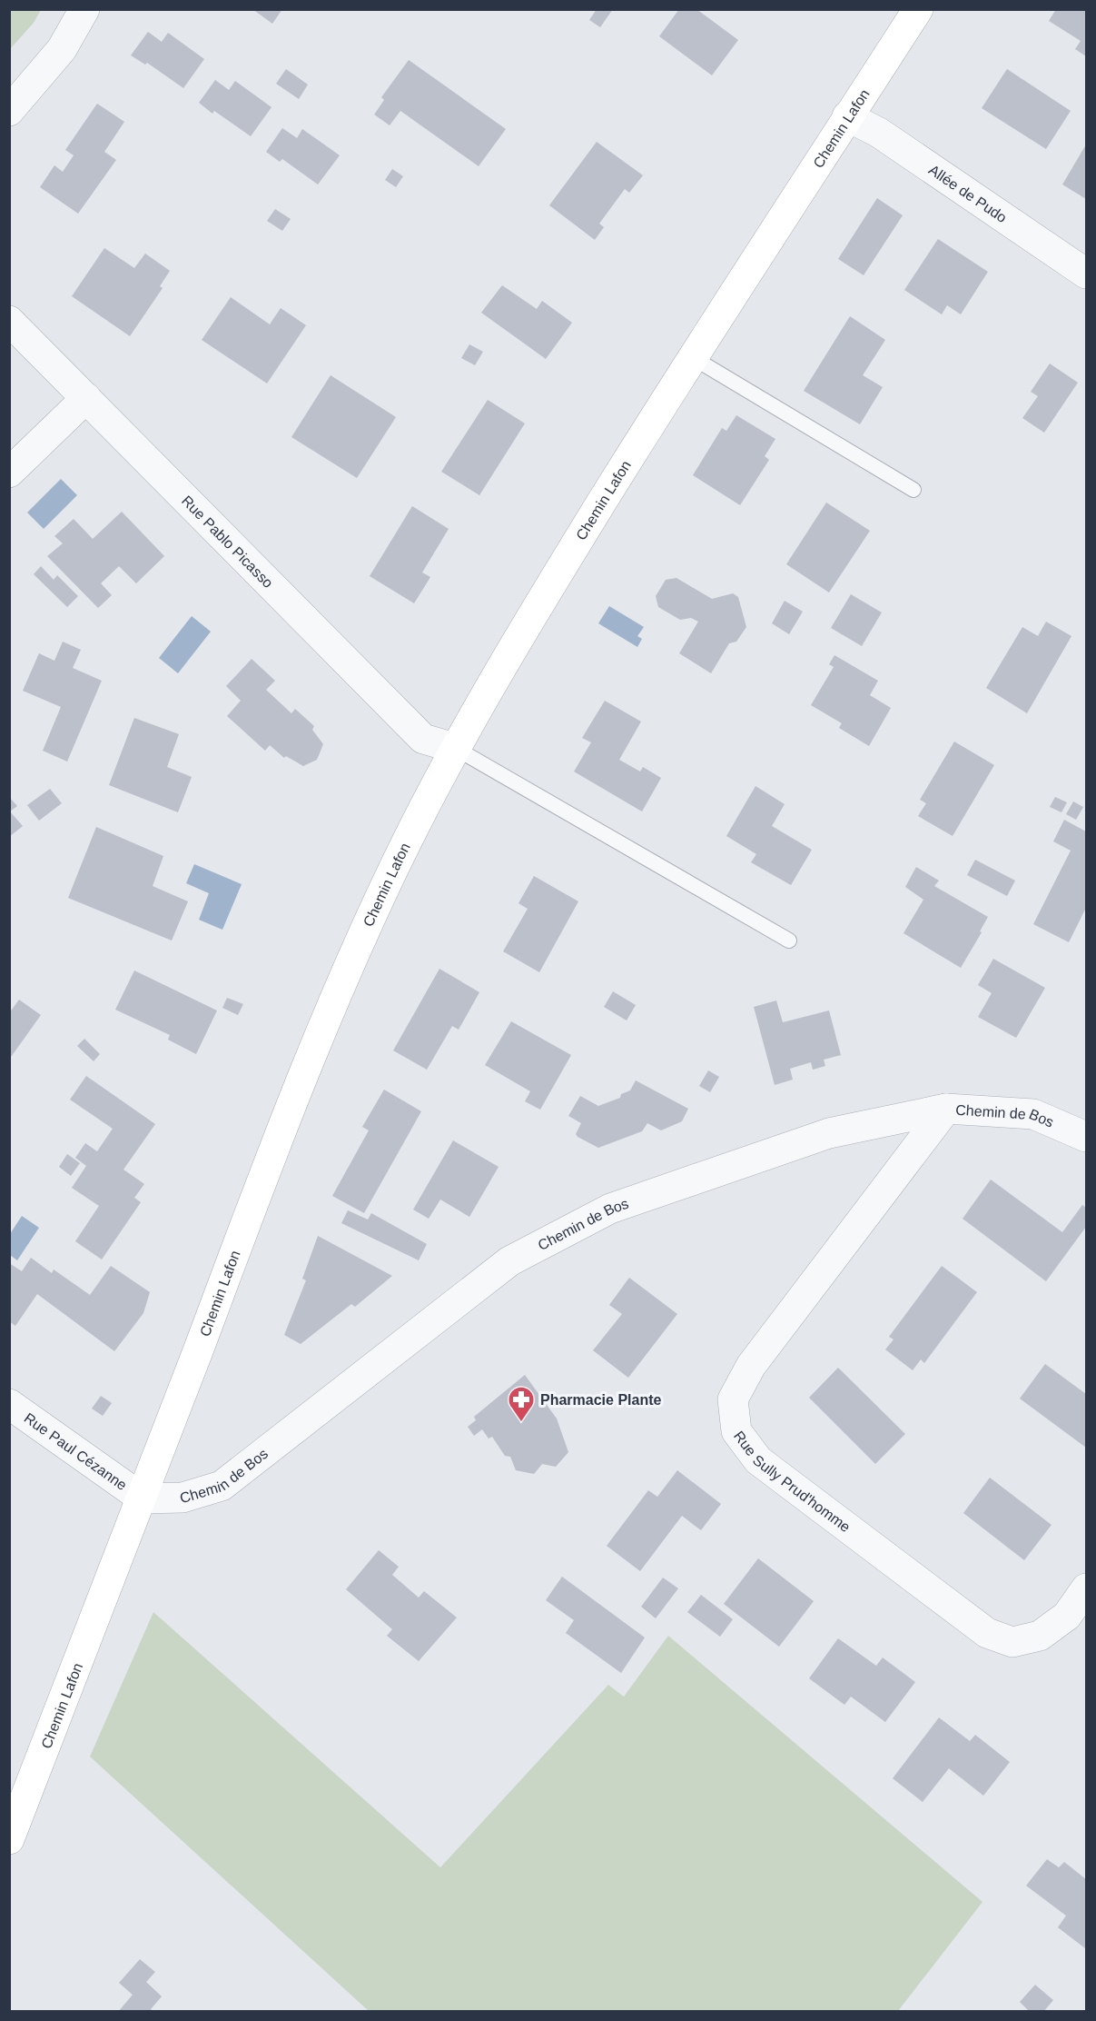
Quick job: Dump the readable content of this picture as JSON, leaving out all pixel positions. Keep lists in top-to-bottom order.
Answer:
{
  "streets": {
    "street": [
      "Chemin Lafon",
      "Allée de Pudo",
      "Rue Pablo Picasso",
      "Chemin de Bos",
      "Rue Paul Cézanne",
      "Rue Sully Prud'homme"
    ]
  },
  "crossings": [
    ["Chemin Lafon", "Allée de Pudo"],
    ["Chemin Lafon", "Rue Pablo Picasso"],
    ["Chemin Lafon", "Chemin de Bos"],
    ["Chemin Lafon", "Rue Paul Cézanne"],
    ["Chemin de Bos", "Rue Paul Cézanne"],
    ["Chemin de Bos", "Rue Sully Prud'homme"]
  ],
  "places": {
    "pharmacy": ["Pharmacie Plante"]
  }
}
